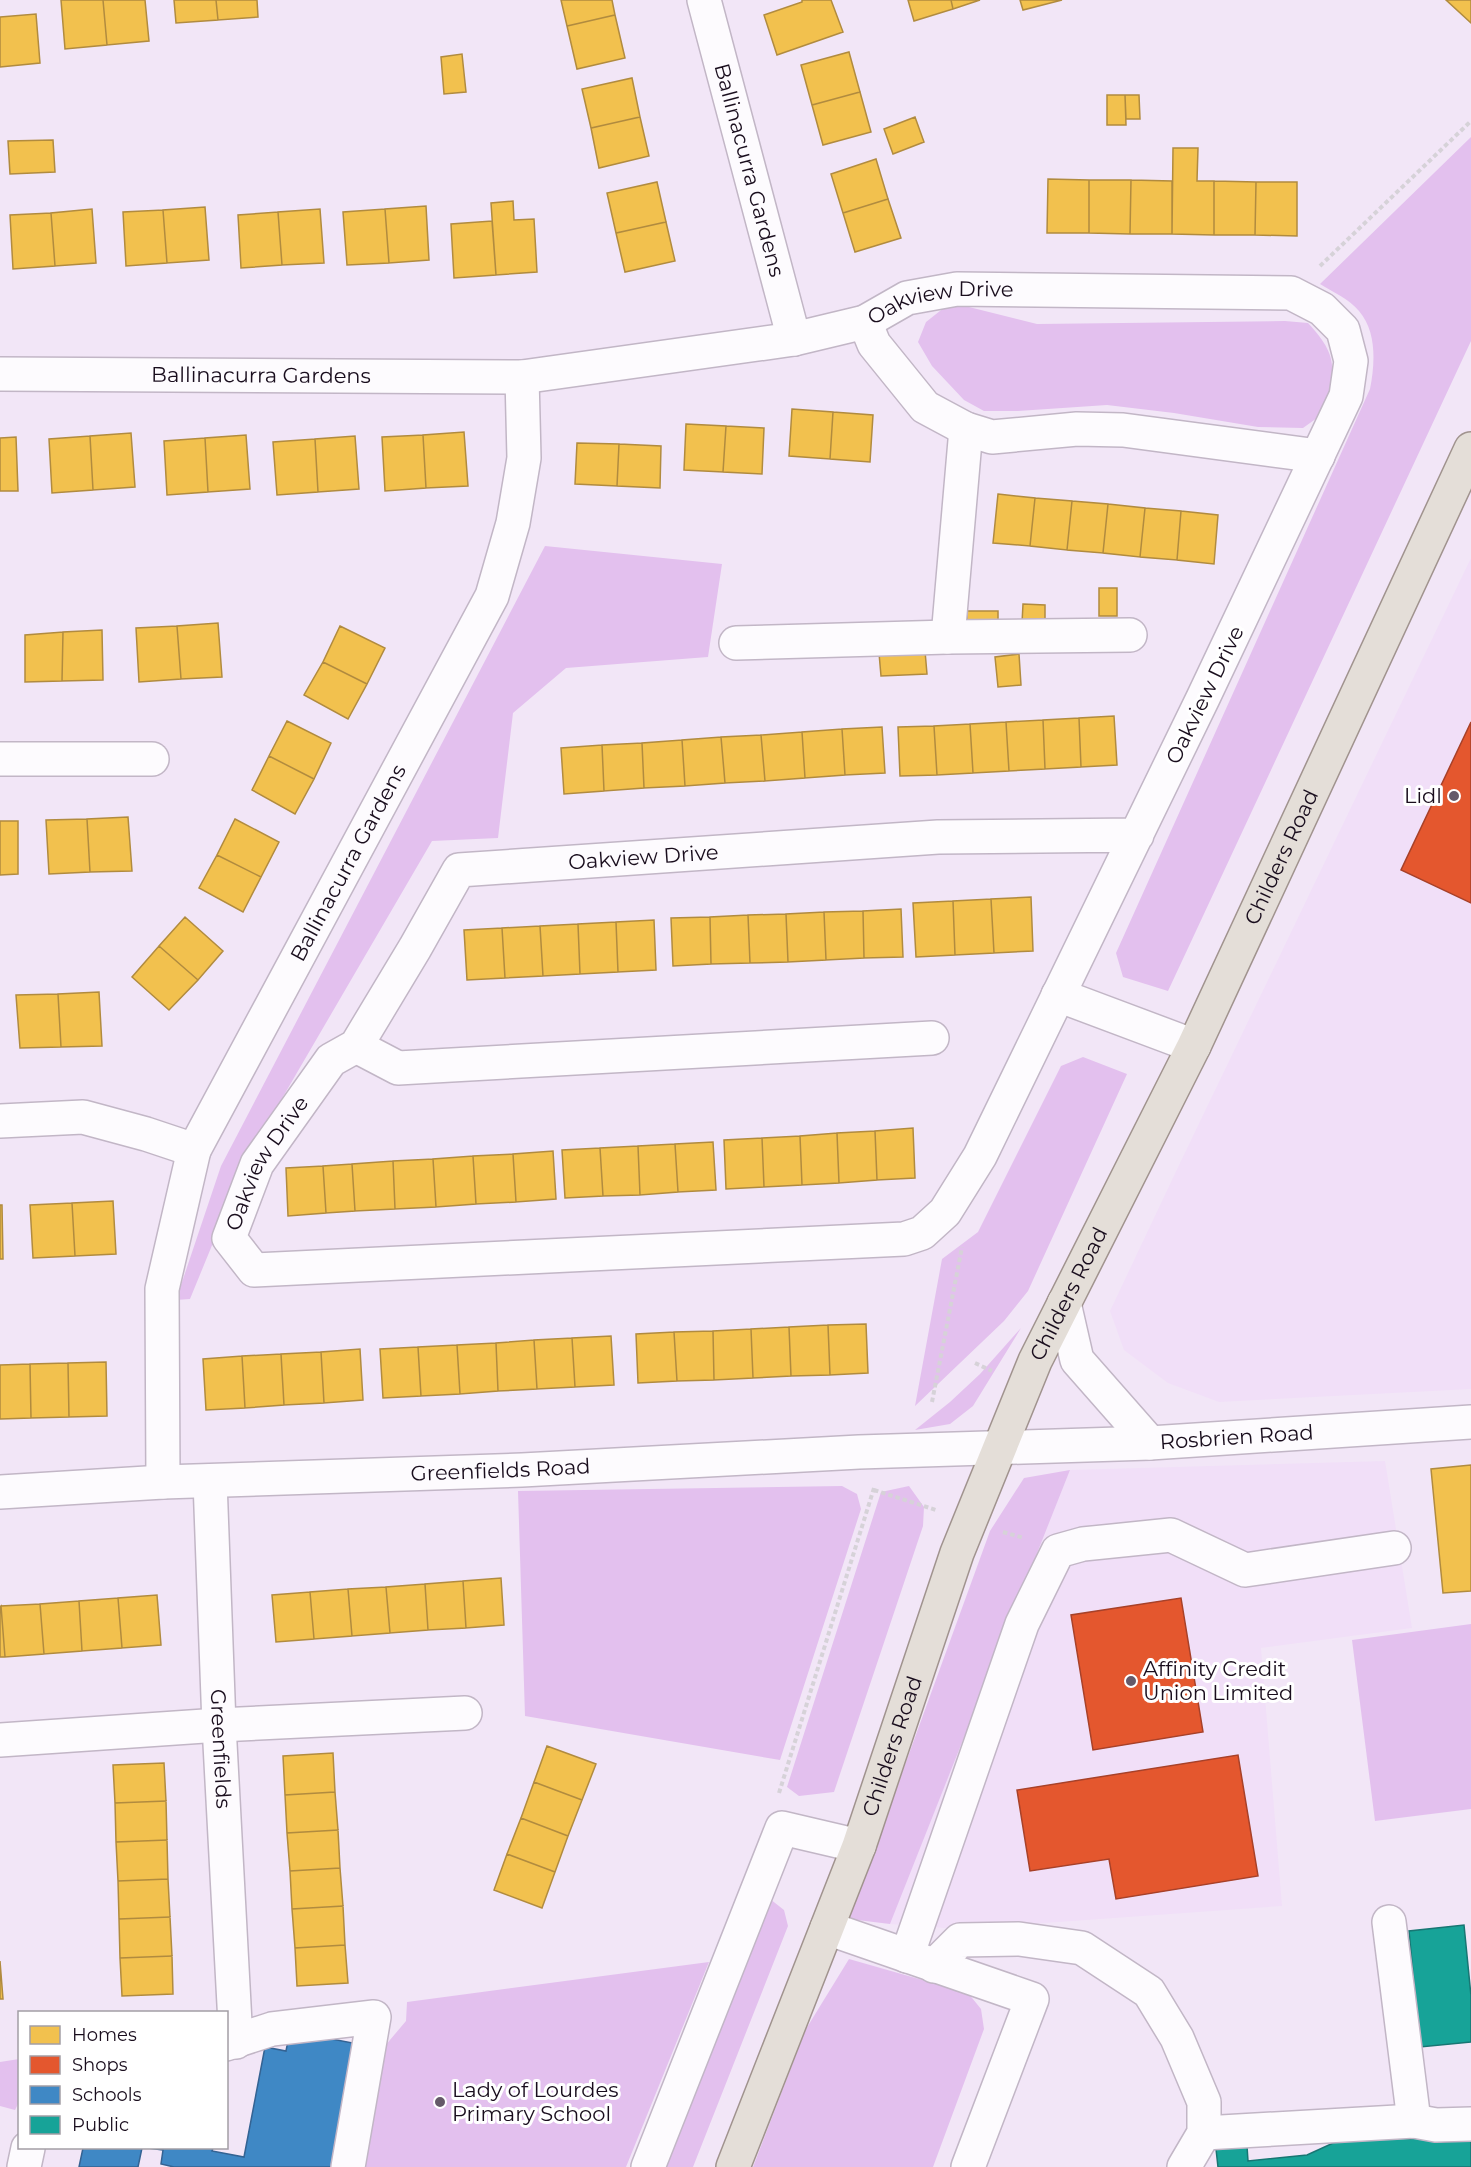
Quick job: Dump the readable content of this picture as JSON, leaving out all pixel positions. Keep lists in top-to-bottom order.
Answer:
{
  "streets": {
    "main road": ["Childers Road"],
    "street": [
      "Ballinacurra Gardens",
      "Oakview Drive",
      "Rosbrien Road",
      "Greenfields Road",
      "Greenfields"
    ]
  },
  "crossings": [
    ["Ballinacurra Gardens", "Oakview Drive"],
    ["Ballinacurra Gardens", "Greenfields Road"],
    ["Childers Road", "Rosbrien Road"],
    ["Childers Road", "Greenfields Road"],
    ["Rosbrien Road", "Greenfields Road"],
    ["Greenfields Road", "Greenfields"]
  ],
  "places": ["Lidl", "Affinity Credit Union Limited", "Lady of Lourdes Primary School"],
  "legend": [
    "Homes",
    "Shops",
    "Schools",
    "Public"
  ]
}
